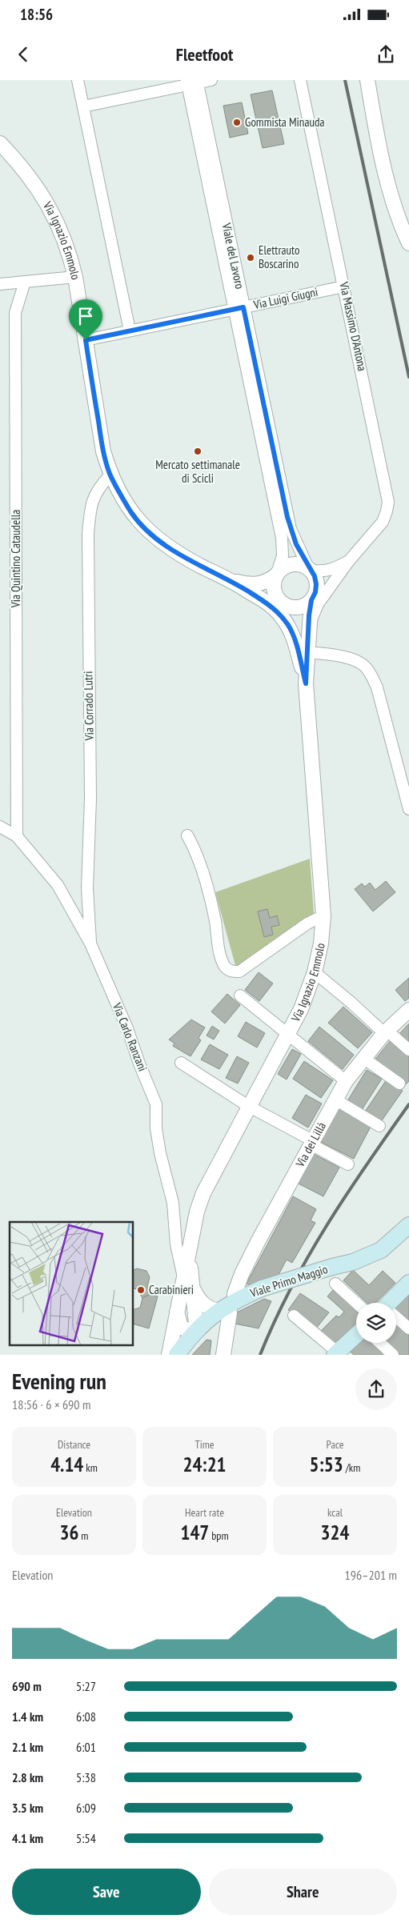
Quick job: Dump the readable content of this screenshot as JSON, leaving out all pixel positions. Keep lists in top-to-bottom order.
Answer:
{
  "streets": {
    "main road": ["Viale Primo Maggio"],
    "street": [
      "Via Ignazio Emmolo",
      "Viale del Lavoro",
      "Via Luigi Giugni",
      "Via Massimo D'Antona",
      "Via Quintino Cataudella",
      "Via Corrado Lutri",
      "Via Carlo Ranzani",
      "Via dei Lillà"
    ]
  },
  "crossings": [
    ["Via Ignazio Emmolo", "Via Luigi Giugni"],
    ["Via Ignazio Emmolo", "Via Corrado Lutri"],
    ["Via Ignazio Emmolo", "Via Carlo Ranzani"],
    ["Viale del Lavoro", "Via Luigi Giugni"],
    ["Via Luigi Giugni", "Via Massimo D'Antona"],
    ["Via Quintino Cataudella", "Via Carlo Ranzani"],
    ["Via Corrado Lutri", "Via Carlo Ranzani"]
  ],
  "places": [
    "Gommista Minauda",
    "Elettrauto Boscarino",
    "Mercato settimanale di Scicli",
    "Carabinieri"
  ],
  "page": {
    "status": "18:56",
    "header": "Fleetfoot",
    "heading": ["Evening run", "18:56 · 6 × 690 m"],
    "stats": [
      ["Distance", "4.14 km"],
      ["Time", "24:21"],
      ["Pace", "5:53 /km"],
      ["Elevation", "36 m"],
      ["Heart rate", "147 bpm"],
      ["kcal", "324"]
    ],
    "chart": ["Elevation", "196–201 m"],
    "list": [
      {
        "name": "690 m",
        "note": "5:27"
      },
      {
        "name": "1.4 km",
        "note": "6:08"
      },
      {
        "name": "2.1 km",
        "note": "6:01"
      },
      {
        "name": "2.8 km",
        "note": "5:38"
      },
      {
        "name": "3.5 km",
        "note": "6:09"
      },
      {
        "name": "4.1 km",
        "note": "5:54"
      }
    ],
    "buttons": ["Save", "Share"]
  }
}
